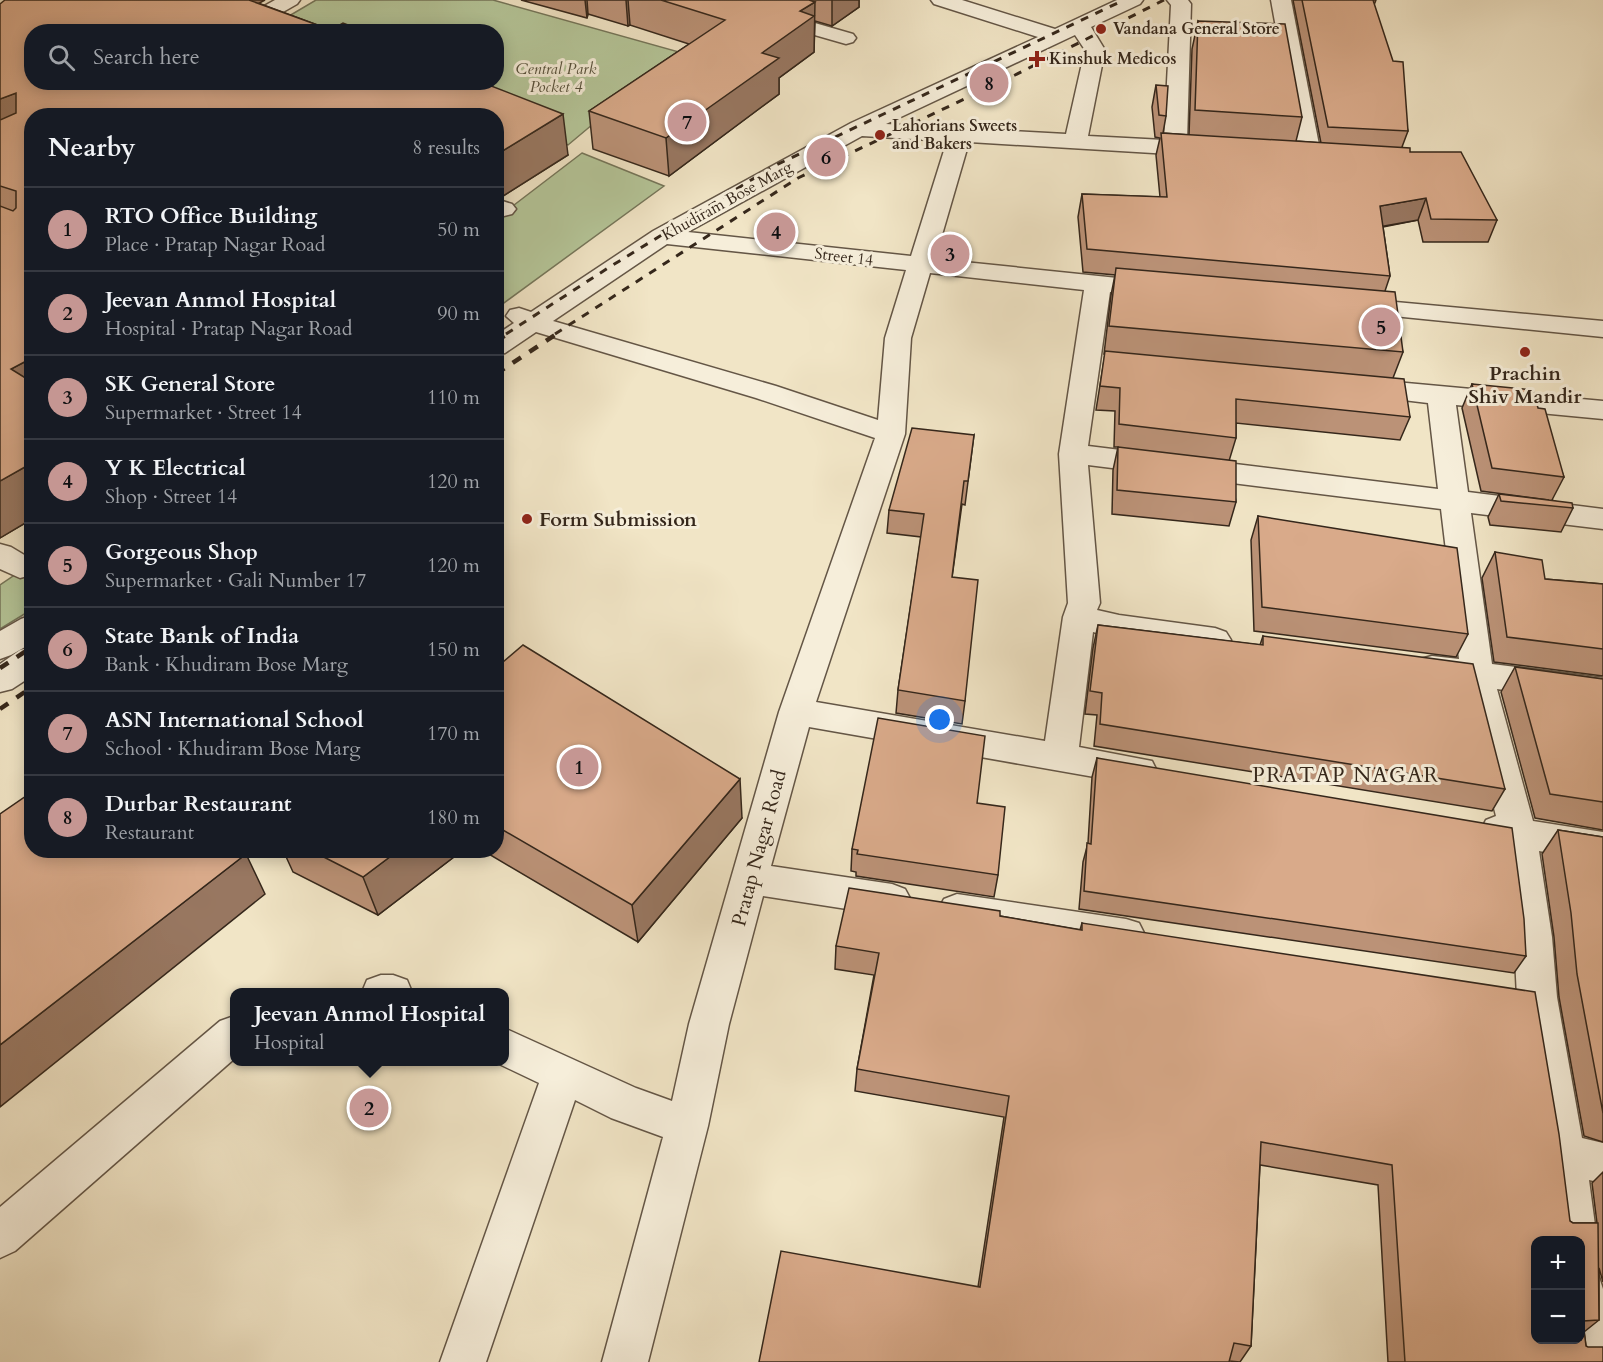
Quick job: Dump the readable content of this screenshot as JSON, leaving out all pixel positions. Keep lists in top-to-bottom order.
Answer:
{
  "streets": {
    "street": ["Khudiram Bose Marg", "Street 14", "Pratap Nagar Road"]
  },
  "crossings": [
    ["Khudiram Bose Marg", "Street 14"],
    ["Street 14", "Pratap Nagar Road"]
  ],
  "districts": ["PRATAP NAGAR"],
  "parks": ["Central Park Pocket 4"],
  "places": {
    "other": [
      "Vandana General Store",
      "Lahorians Sweets and Bakers",
      "Prachin Shiv Mandir",
      "Form Submission"
    ],
    "health": ["Kinshuk Medicos"]
  },
  "page": {
    "search": "Search here",
    "pins": [
      "8",
      "7",
      "6",
      "4",
      "3",
      "5",
      "1",
      "2"
    ],
    "heading": ["Nearby", "8 results"],
    "list": [
      {
        "mark": "1",
        "name": "RTO Office Building",
        "note": "Place · Pratap Nagar Road",
        "value": "50 m"
      },
      {
        "mark": "2",
        "name": "Jeevan Anmol Hospital",
        "note": "Hospital · Pratap Nagar Road",
        "value": "90 m"
      },
      {
        "mark": "3",
        "name": "SK General Store",
        "note": "Supermarket · Street 14",
        "value": "110 m"
      },
      {
        "mark": "4",
        "name": "Y K Electrical",
        "note": "Shop · Street 14",
        "value": "120 m"
      },
      {
        "mark": "5",
        "name": "Gorgeous Shop",
        "note": "Supermarket · Gali Number 17",
        "value": "120 m"
      },
      {
        "mark": "6",
        "name": "State Bank of India",
        "note": "Bank · Khudiram Bose Marg",
        "value": "150 m"
      },
      {
        "mark": "7",
        "name": "ASN International School",
        "note": "School · Khudiram Bose Marg",
        "value": "170 m"
      },
      {
        "mark": "8",
        "name": "Durbar Restaurant",
        "note": "Restaurant",
        "value": "180 m"
      }
    ],
    "popup": ["Jeevan Anmol Hospital", "Hospital"],
    "map_buttons": ["+", "−"]
  }
}
